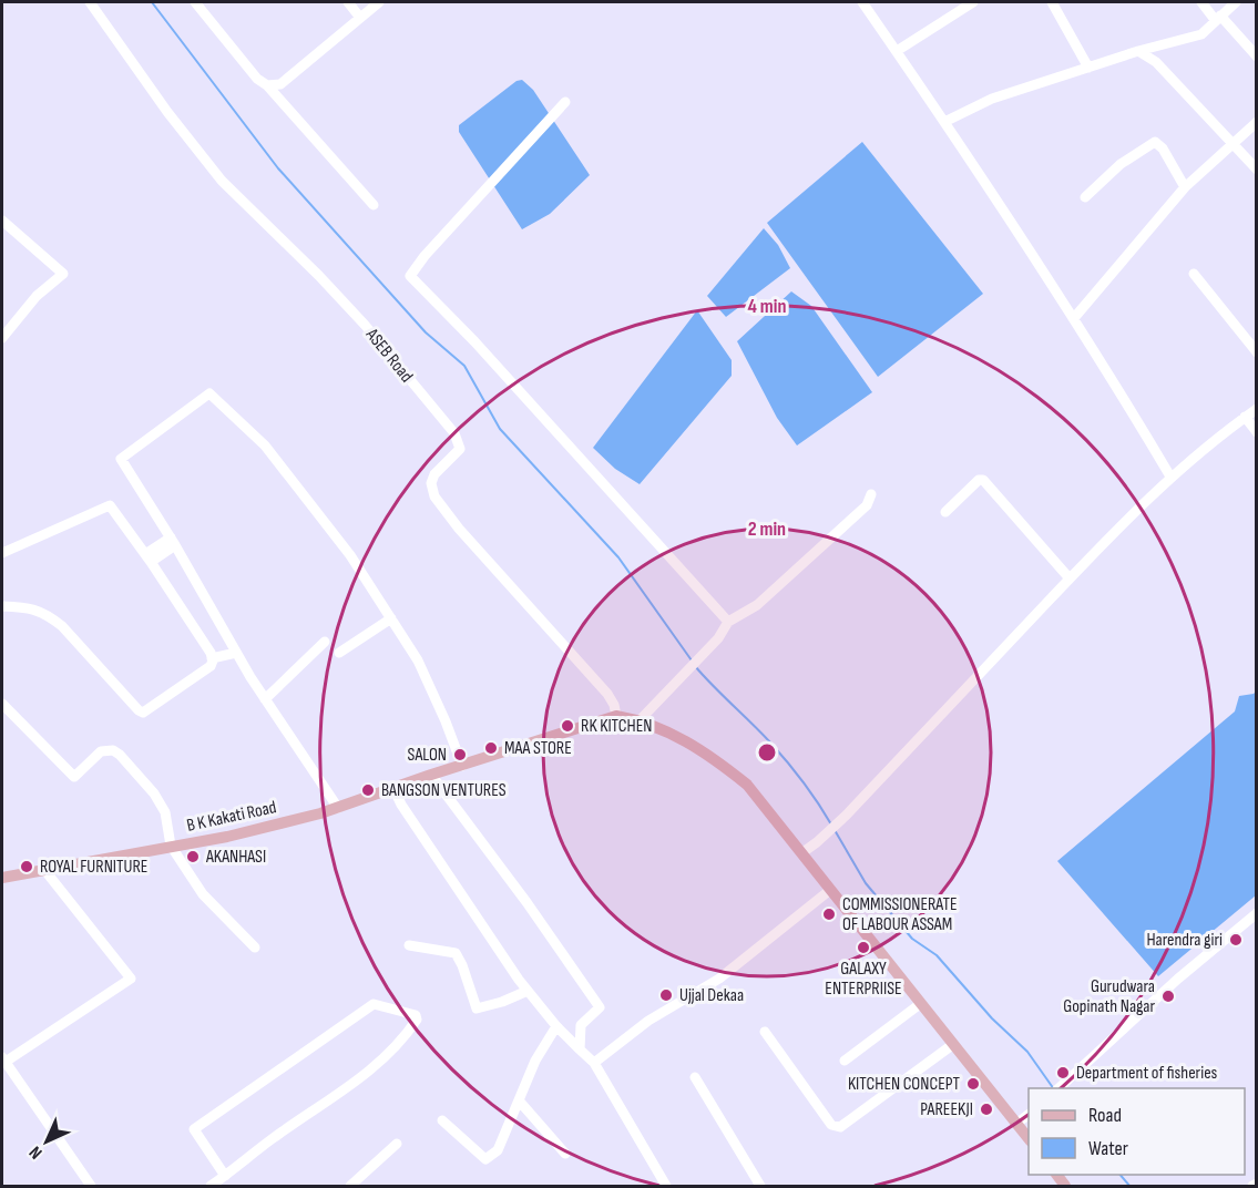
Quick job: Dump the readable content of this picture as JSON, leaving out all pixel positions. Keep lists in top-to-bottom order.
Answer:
{
  "streets": {
    "main road": ["B K Kakati Road"],
    "street": ["ASEB Road"]
  },
  "crossings": [
    ["ASEB Road", "B K Kakati Road"]
  ],
  "places": [
    "RK KITCHEN",
    "MAA STORE",
    "SALON",
    "BANGSON VENTURES",
    "AKANHASI",
    "ROYAL FURNITURE",
    "COMMISSIONERATE OF LABOUR ASSAM",
    "Harendra giri",
    "GALAXY ENTERPRIISE",
    "Ujjal Dekaa",
    "Gurudwara Gopinath Nagar",
    "Department of fisheries",
    "KITCHEN CONCEPT",
    "PAREEKJI"
  ],
  "legend": ["Road", "Water"],
  "north": "bottom left",
  "rings": ["4 min", "2 min"]
}
